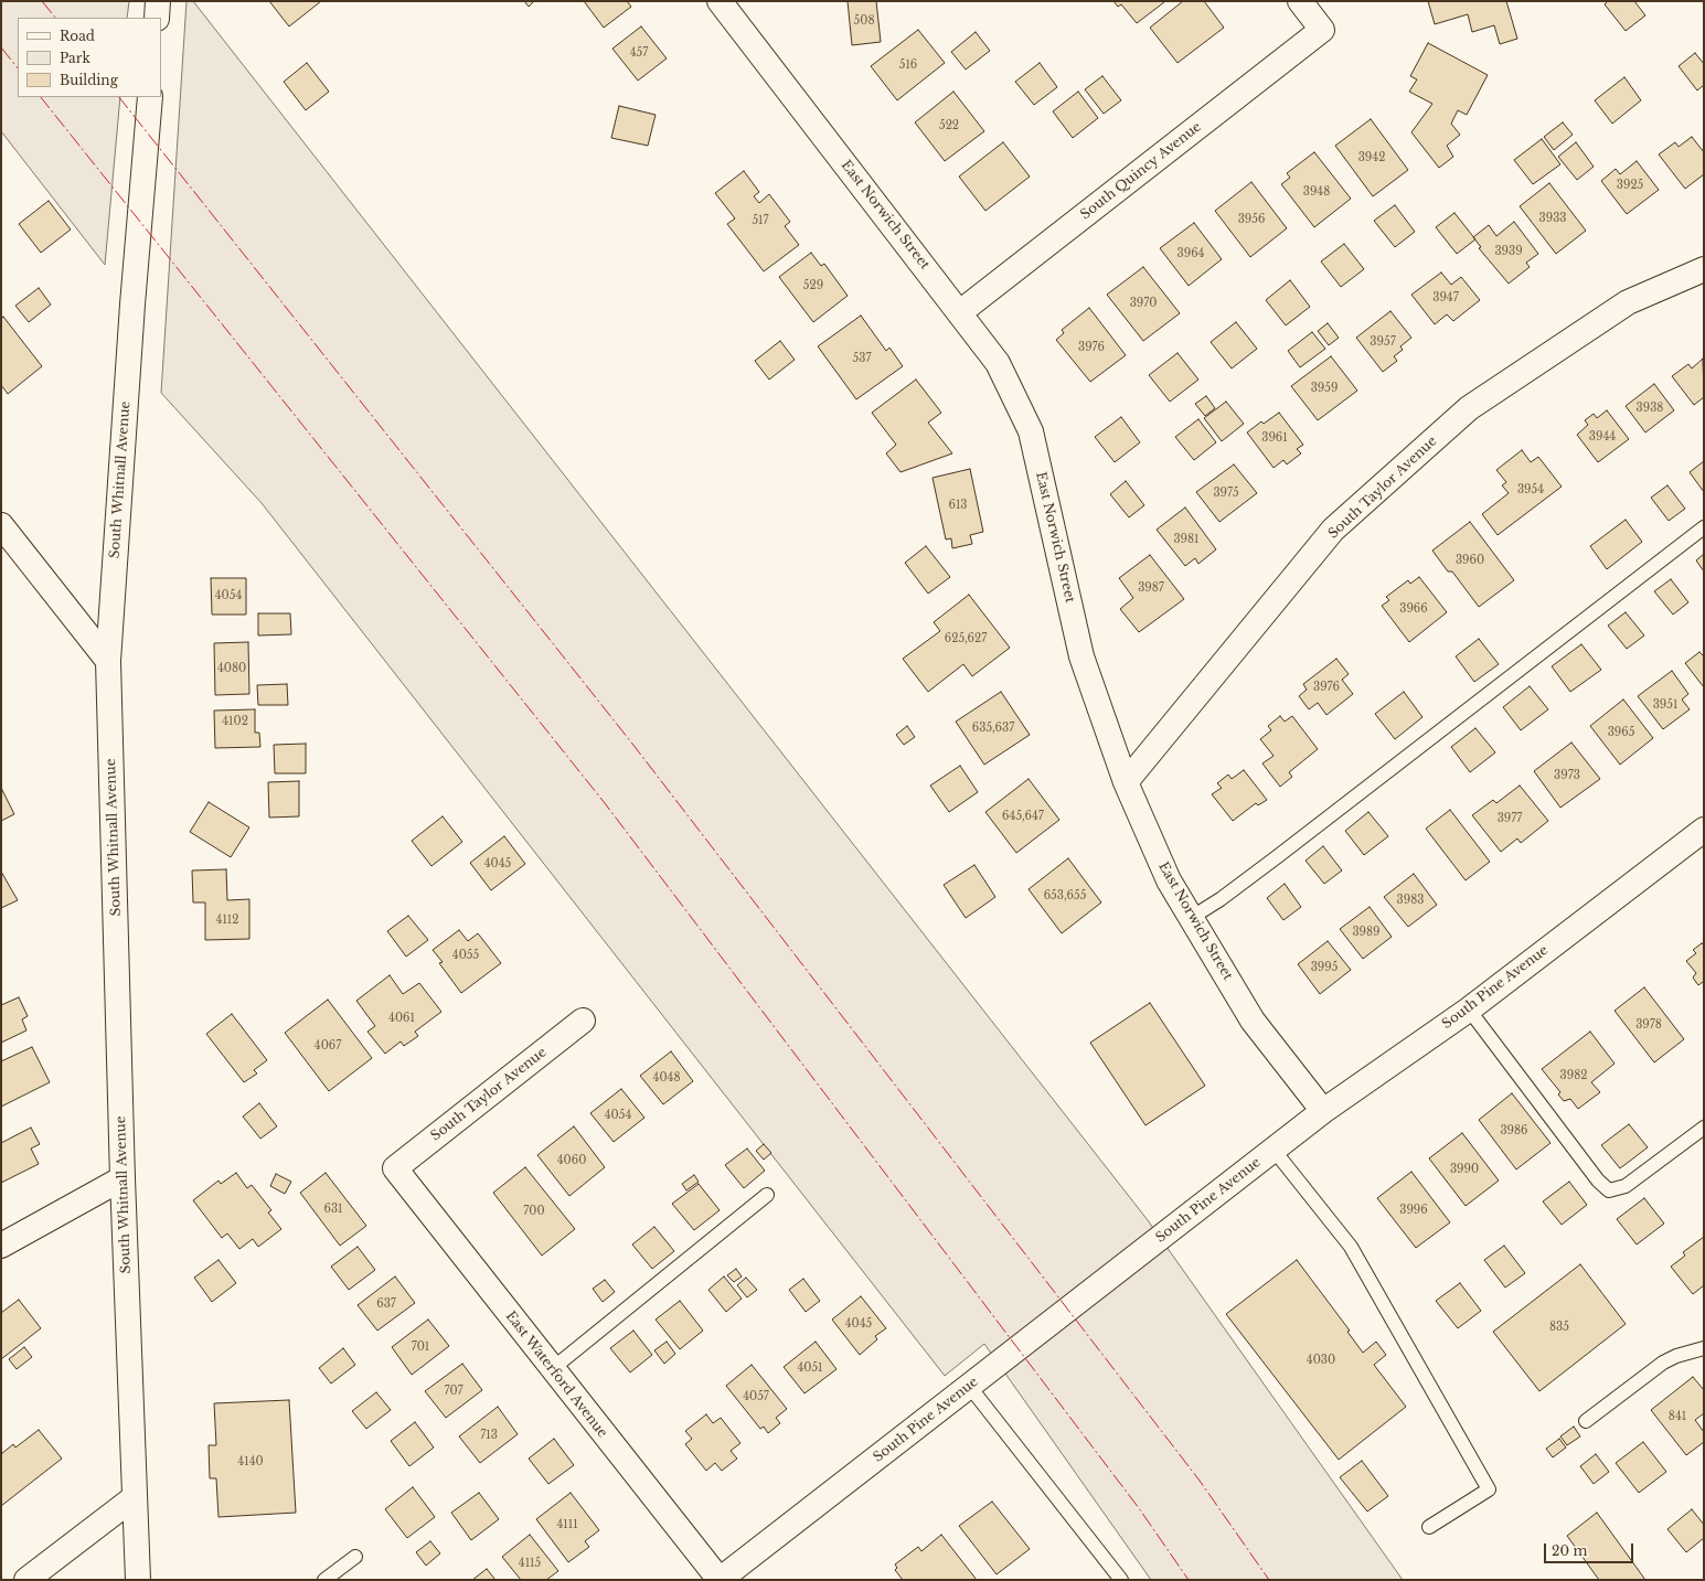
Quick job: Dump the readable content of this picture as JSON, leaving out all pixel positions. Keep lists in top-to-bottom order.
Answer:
{
  "streets": {
    "street": [
      "South Quincy Avenue",
      "East Norwich Street",
      "South Whitnall Avenue",
      "South Taylor Avenue",
      "South Pine Avenue",
      "East Waterford Avenue"
    ]
  },
  "crossings": [
    ["South Quincy Avenue", "East Norwich Street"],
    ["East Norwich Street", "South Taylor Avenue"],
    ["East Norwich Street", "South Pine Avenue"],
    ["South Taylor Avenue", "East Waterford Avenue"],
    ["South Pine Avenue", "East Waterford Avenue"]
  ],
  "house_numbers": [
    "508",
    "457",
    "516",
    "522",
    "3942",
    "3925",
    "3948",
    "3933",
    "3956",
    "517",
    "3939",
    "3964",
    "529",
    "3947",
    "3970",
    "3957",
    "3976",
    "537",
    "3959",
    "3938",
    "3944",
    "3961",
    "3954",
    "3975",
    "613",
    "3981",
    "3960",
    "3987",
    "4054",
    "3966",
    "625,627",
    "4080",
    "3976",
    "3951",
    "4102",
    "635,637",
    "3965",
    "3973",
    "645,647",
    "3977",
    "4045",
    "653,655",
    "3983",
    "4112",
    "3989",
    "4055",
    "3995",
    "4061",
    "3978",
    "4067",
    "3982",
    "4048",
    "4054",
    "3986",
    "4060",
    "3990",
    "631",
    "3996",
    "700",
    "637",
    "4045",
    "835",
    "701",
    "4030",
    "4051",
    "707",
    "4057",
    "841",
    "713",
    "4140",
    "4111",
    "4115"
  ],
  "legend": ["Road", "Park", "Building"],
  "scale_bar": "20 m"
}
